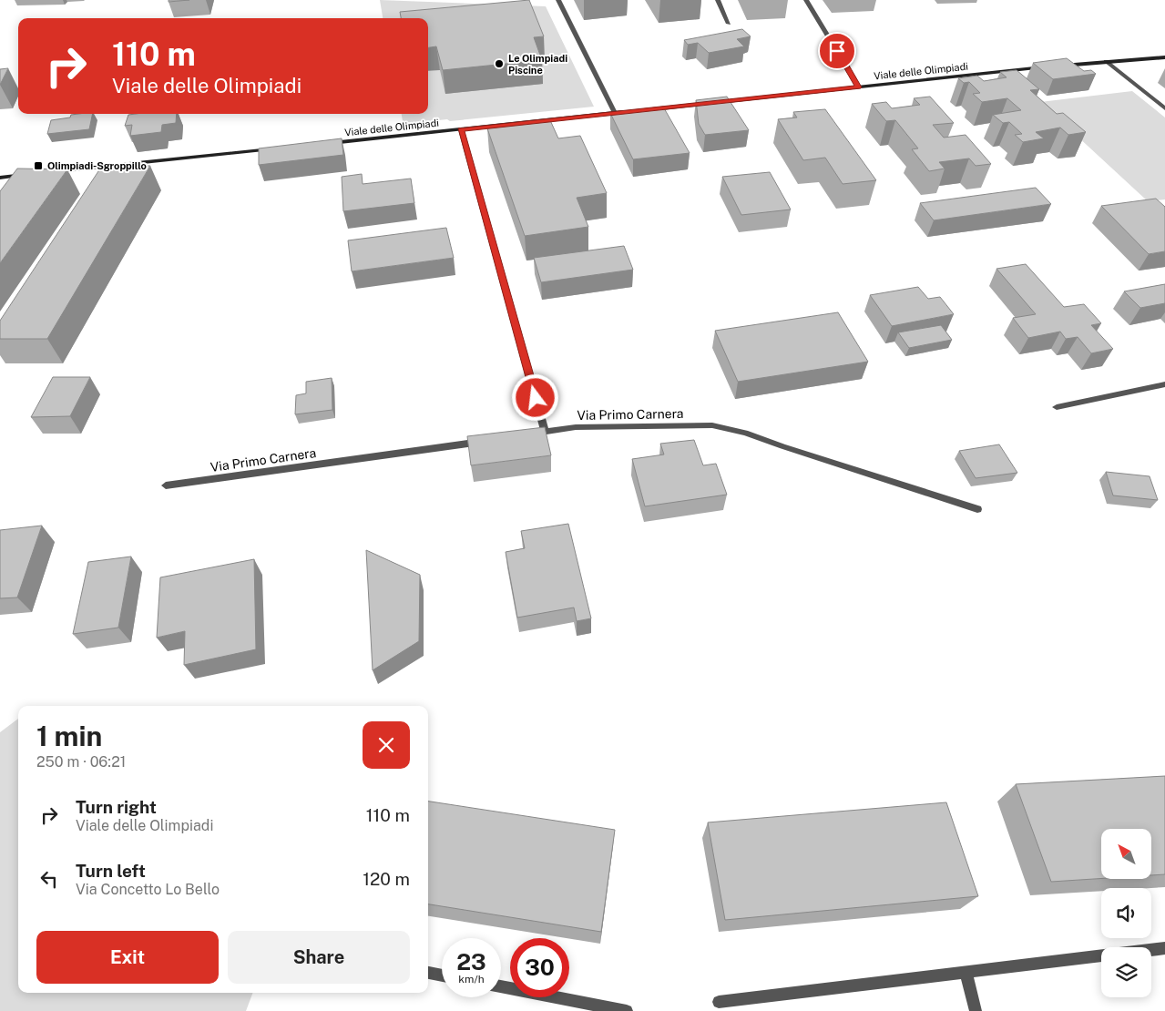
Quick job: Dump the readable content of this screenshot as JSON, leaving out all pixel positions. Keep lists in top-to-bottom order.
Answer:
{
  "streets": {
    "street": ["Viale delle Olimpiadi", "Via Primo Carnera"]
  },
  "places": {
    "other": ["Le Olimpiadi Piscine"],
    "transit": ["Olimpiadi-Sgroppillo"]
  },
  "north": "top left",
  "page": {
    "turn": ["110 m", "Viale delle Olimpiadi"],
    "heading": ["1 min", "250 m · 06:21"],
    "list": [
      {
        "name": "Turn right",
        "note": "Viale delle Olimpiadi",
        "value": "110 m"
      },
      {
        "name": "Turn left",
        "note": "Via Concetto Lo Bello",
        "value": "120 m"
      }
    ],
    "buttons": ["Exit", "Share"],
    "speed": "23 km/h",
    "limit": "30"
  }
}
